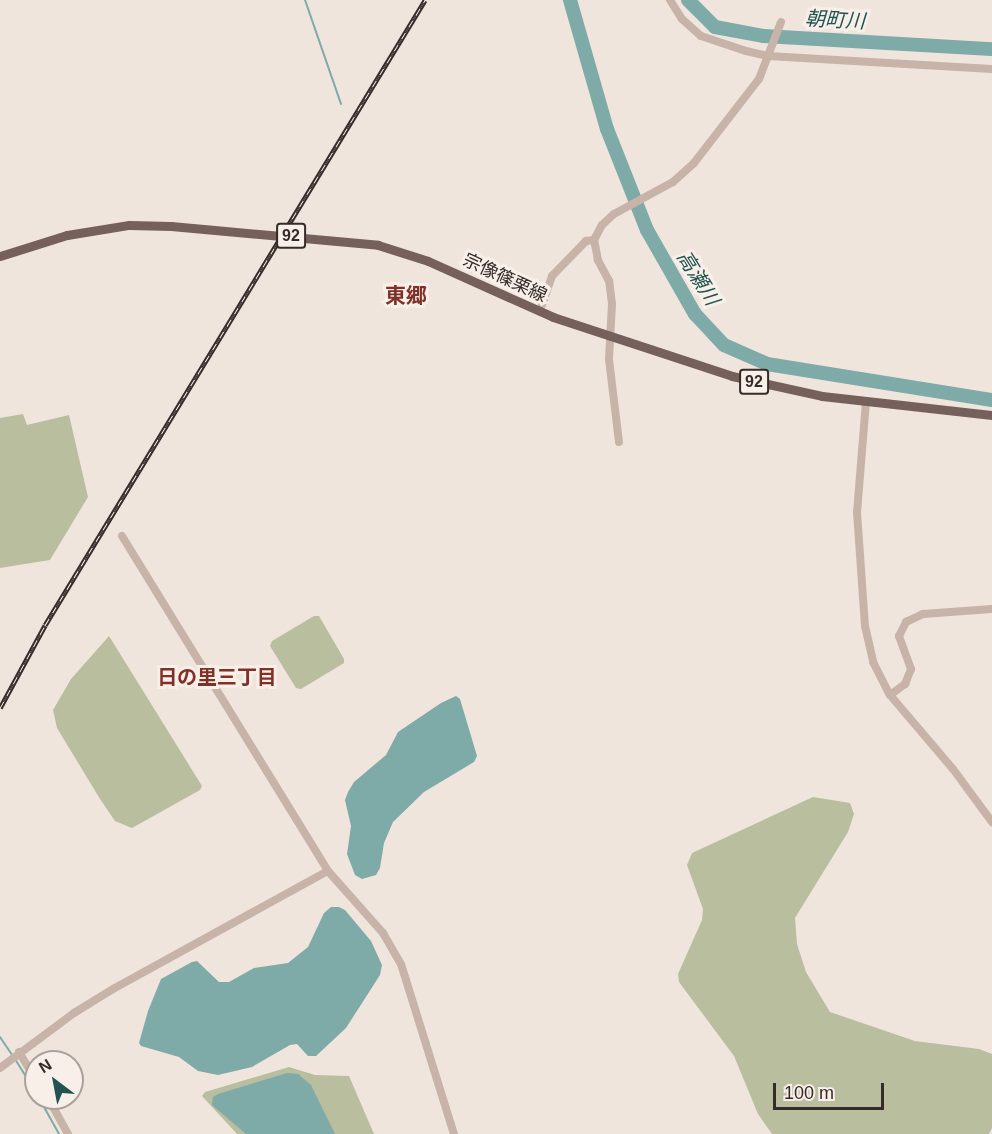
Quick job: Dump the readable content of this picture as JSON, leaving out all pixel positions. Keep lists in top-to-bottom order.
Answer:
{
  "streets": {
    "main road": ["92", "宗像篠栗線"]
  },
  "districts": ["東郷", "日の里三丁目"],
  "water": ["朝町川", "高瀬川"],
  "scale_bar": "100 m",
  "north": "top left"
}
